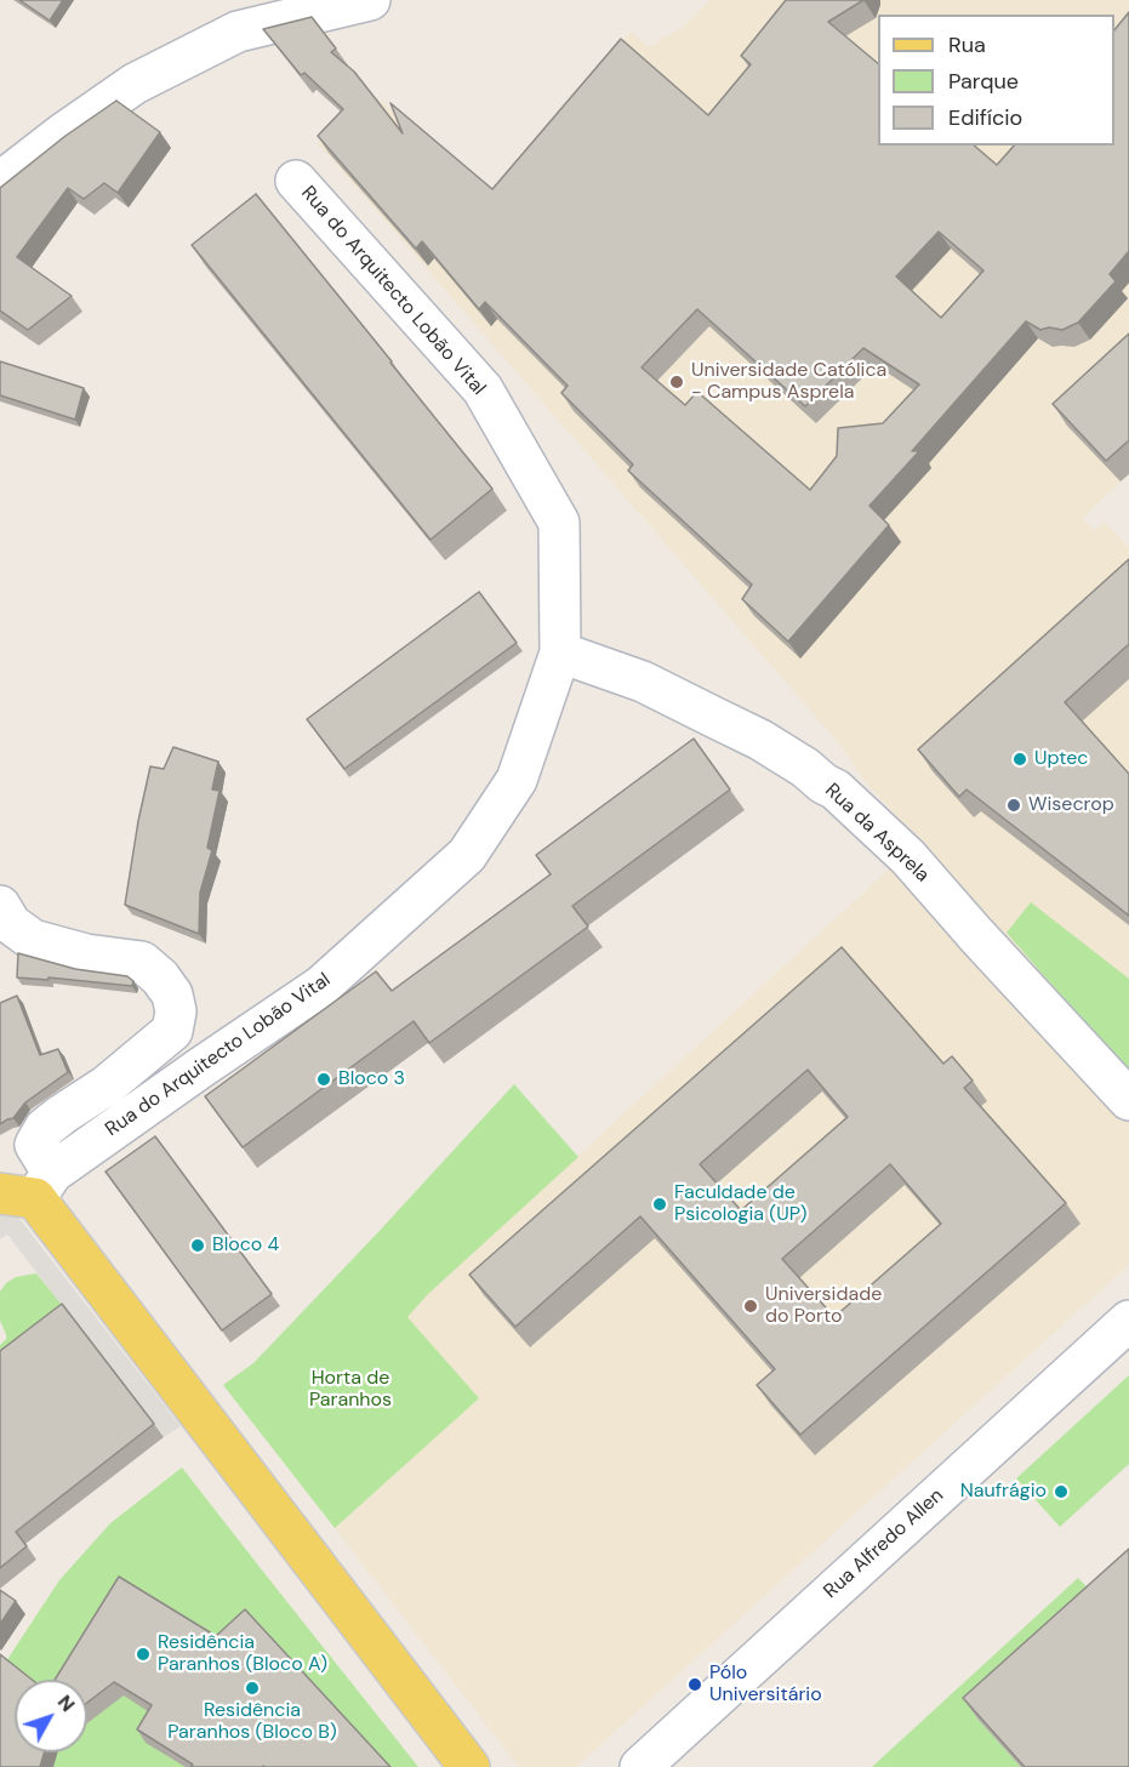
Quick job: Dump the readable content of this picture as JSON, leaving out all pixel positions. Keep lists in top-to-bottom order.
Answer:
{
  "streets": {
    "street": ["Rua do Arquitecto Lobão Vital", "Rua da Asprela", "Rua Alfredo Allen"]
  },
  "crossings": [
    ["Rua do Arquitecto Lobão Vital", "Rua da Asprela"]
  ],
  "parks": ["Horta de Paranhos"],
  "places": [
    "Universidade Católica - Campus Asprela",
    "Uptec",
    "Wisecrop",
    "Bloco 3",
    "Faculdade de Psicologia (UP)",
    "Bloco 4",
    "Universidade do Porto",
    "Naufrágio",
    "Residência Paranhos (Bloco A)",
    "Pólo Universitário",
    "Residência Paranhos (Bloco B)"
  ],
  "legend": ["Rua", "Parque", "Edifício"],
  "north": "top right"
}
